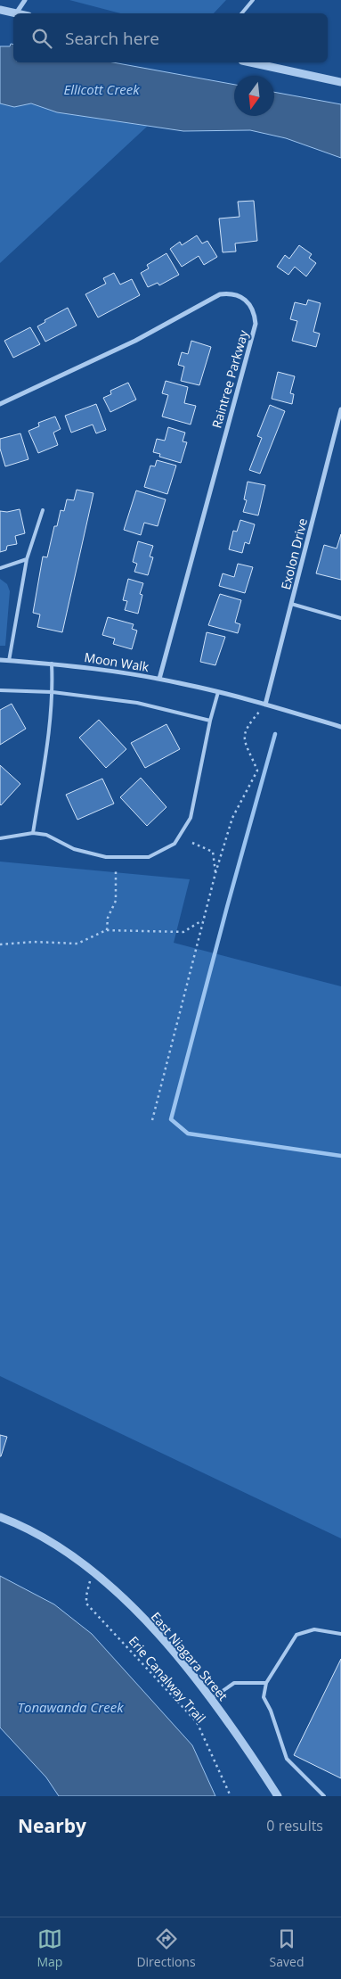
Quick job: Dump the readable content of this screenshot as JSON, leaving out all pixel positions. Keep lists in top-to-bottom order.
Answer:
{
  "streets": {
    "street": [
      "Raintree Parkway",
      "Exolon Drive",
      "Moon Walk",
      "East Niagara Street"
    ],
    "path": ["Erie Canalway Trail"]
  },
  "crossings": [
    ["Raintree Parkway", "Moon Walk"],
    ["Exolon Drive", "Moon Walk"]
  ],
  "water": ["Ellicott Creek", "Tonawanda Creek"],
  "north": "bottom",
  "page": {
    "search": "Search here",
    "heading": ["Nearby", "0 results"],
    "nav": ["Map", "Directions", "Saved"]
  }
}
